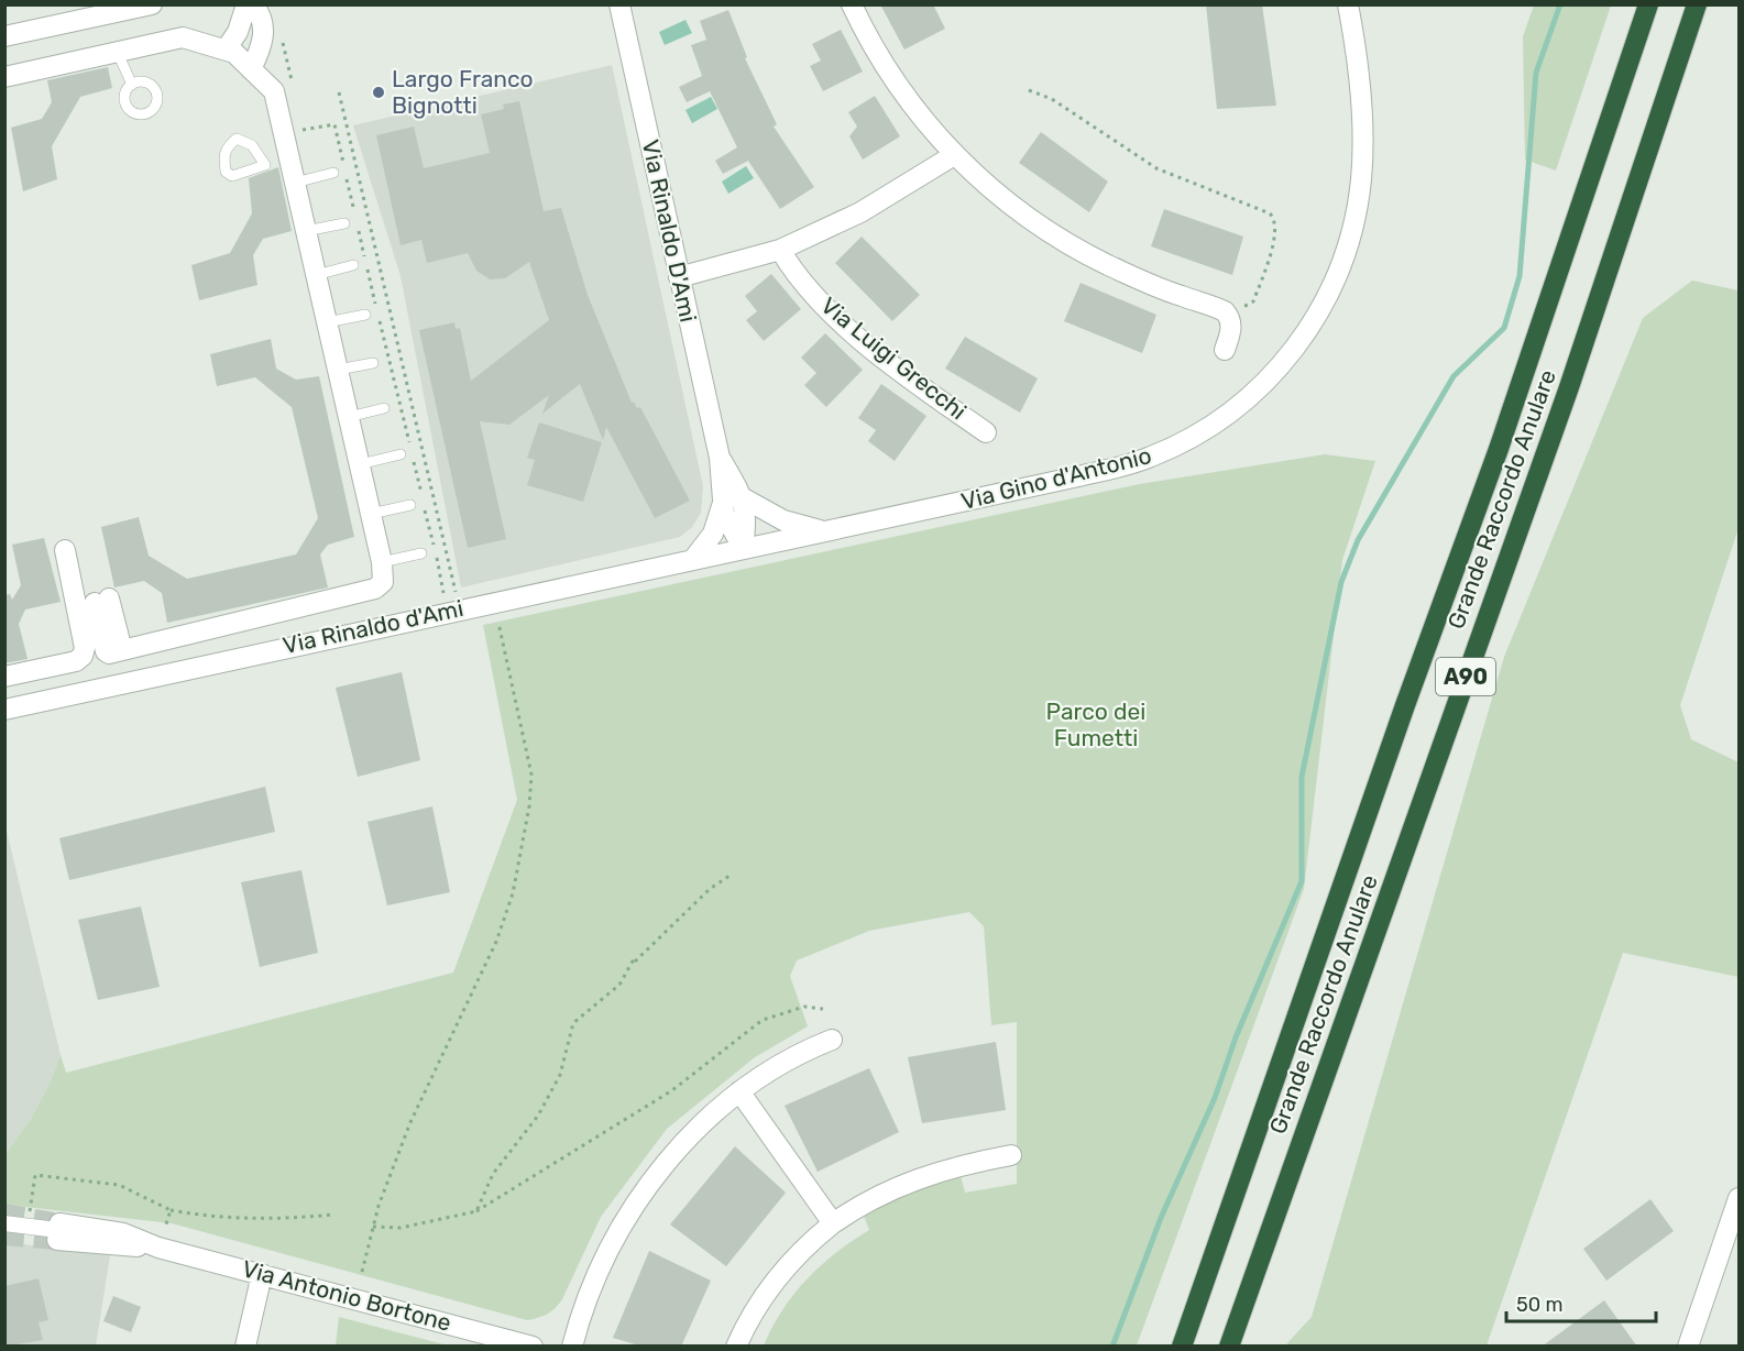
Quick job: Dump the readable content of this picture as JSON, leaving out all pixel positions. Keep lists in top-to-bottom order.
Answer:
{
  "streets": {
    "highway": ["Grande Raccordo Anulare", "A90"],
    "street": [
      "Via Rinaldo D'Ami",
      "Via Luigi Grecchi",
      "Via Gino d'Antonio",
      "Via Rinaldo d'Ami",
      "Via Antonio Bortone"
    ]
  },
  "crossings": [
    ["Via Rinaldo D'Ami", "Via Gino d'Antonio"],
    ["Via Rinaldo D'Ami", "Via Rinaldo d'Ami"],
    ["Via Gino d'Antonio", "Via Rinaldo d'Ami"]
  ],
  "parks": ["Parco dei Fumetti"],
  "places": ["Largo Franco Bignotti"],
  "scale_bar": "50 m"
}
